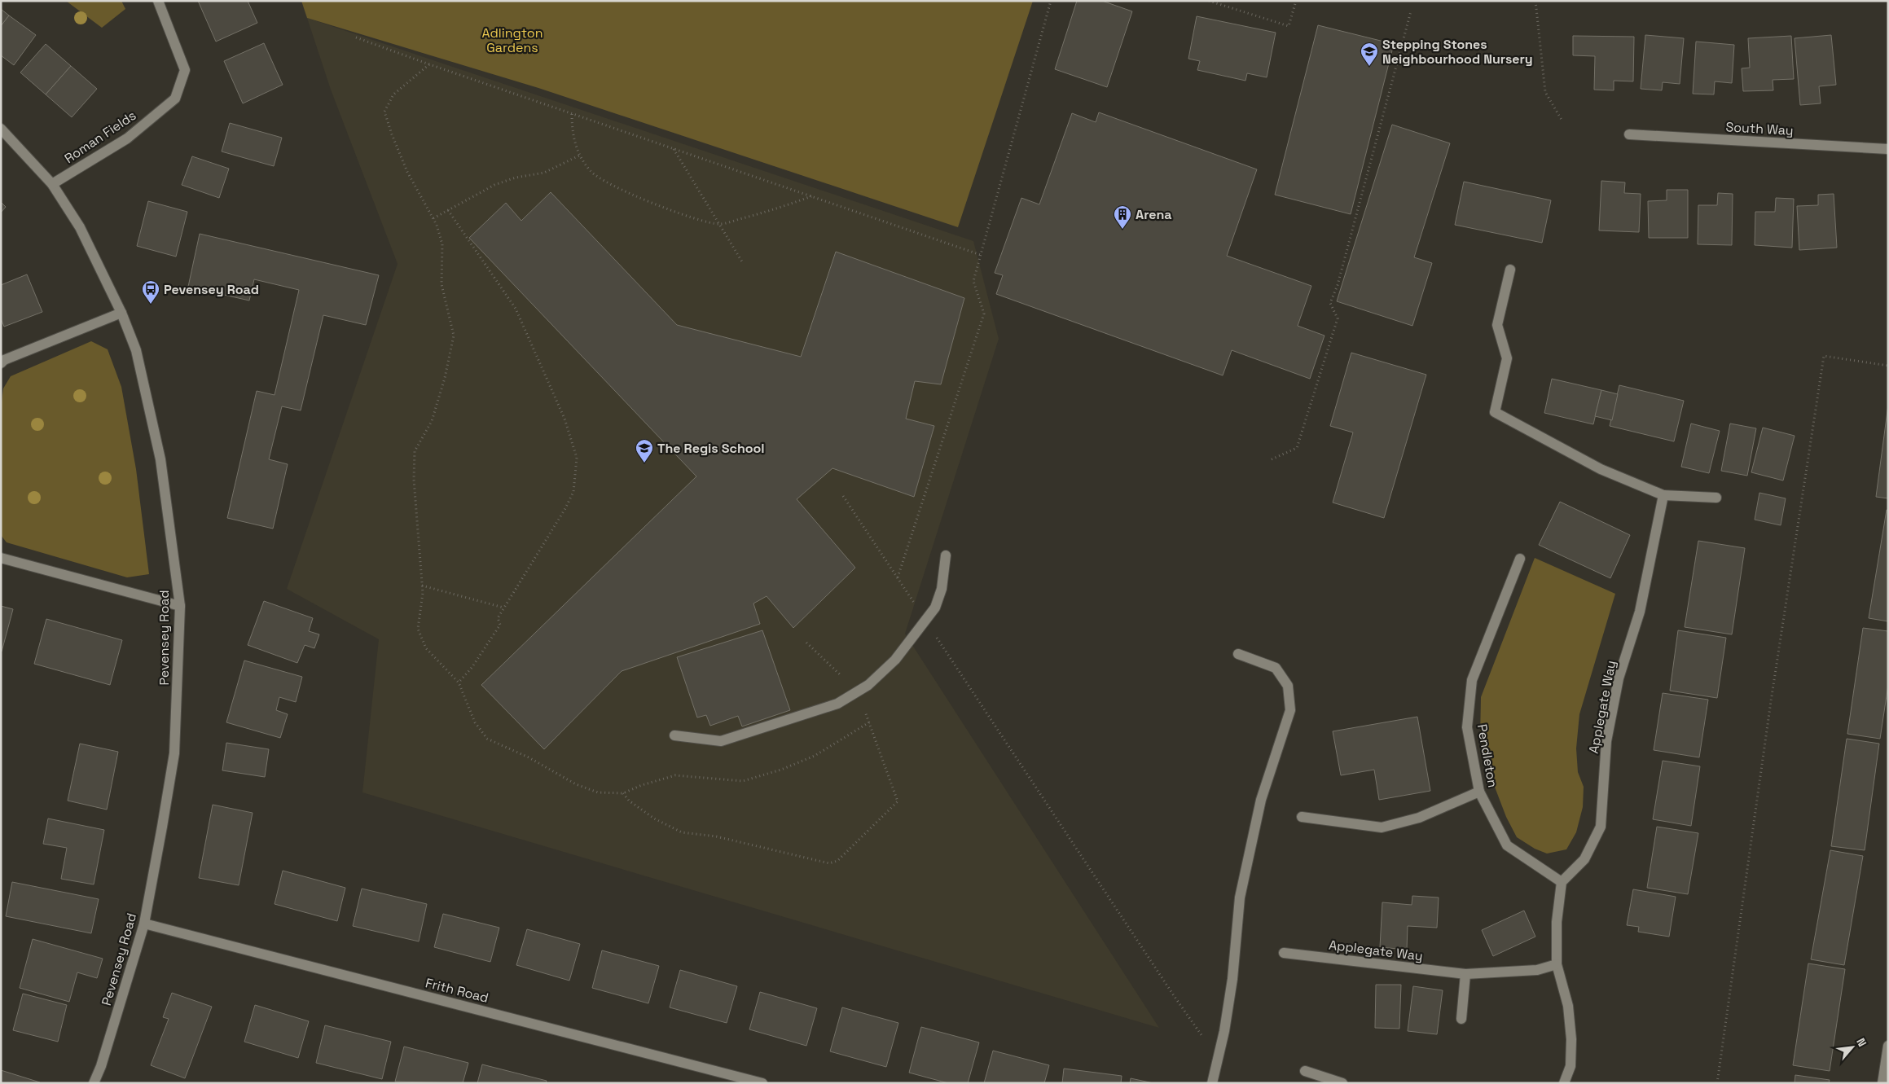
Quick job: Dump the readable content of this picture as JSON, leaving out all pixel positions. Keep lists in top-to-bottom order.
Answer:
{
  "streets": {
    "street": [
      "South Way",
      "Roman Fields",
      "Pevensey Road",
      "Applegate Way",
      "Pendleton",
      "Frith Road"
    ]
  },
  "crossings": [
    ["Roman Fields", "Pevensey Road"],
    ["Pevensey Road", "Frith Road"],
    ["Applegate Way", "Pendleton"]
  ],
  "parks": ["Adlington Gardens"],
  "places": {
    "school or university": ["Stepping Stones Neighbourhood Nursery", "The Regis School"],
    "building": ["Arena"],
    "bus stop": ["Pevensey Road"]
  },
  "north": "top right"
}
